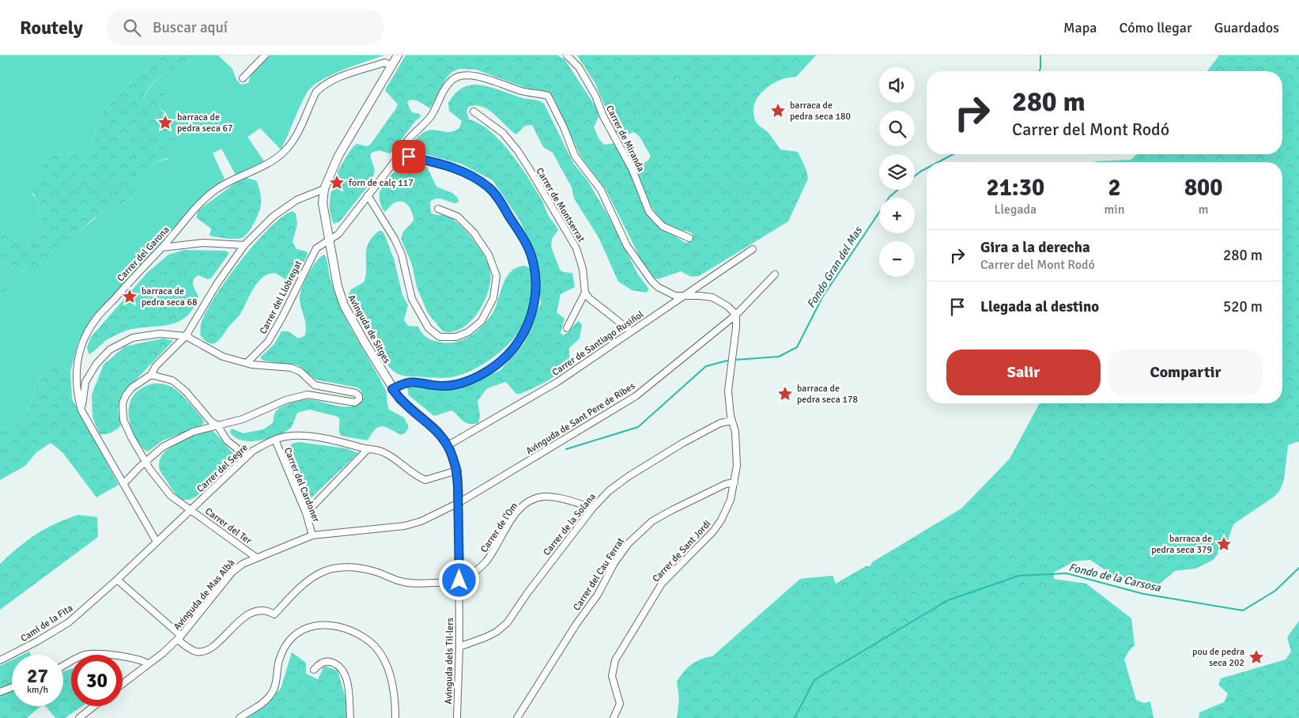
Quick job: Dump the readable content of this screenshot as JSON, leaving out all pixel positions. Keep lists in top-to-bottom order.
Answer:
{
  "streets": {
    "street": [
      "Carrer de Miranda",
      "Carrer de Montserrat",
      "Carrer del Garona",
      "Carrer del Llobregat",
      "Avinguda de Sitges",
      "Carrer de Santiago Rusiñol",
      "Avinguda de Sant Pere de Ribes",
      "Carrer del Segre",
      "Carrer del Cardoner",
      "Carrer de la Solana",
      "Carrer del Ter",
      "Carrer de l'Om",
      "Carrer de Sant Jordi",
      "Carrer del Cau Ferrat",
      "Avinguda de Mas Albà",
      "Camí de la Fita",
      "Avinguda dels Til·lers"
    ]
  },
  "crossings": [
    ["Carrer del Garona", "Avinguda de Sitges"],
    ["Carrer del Garona", "Carrer del Segre"],
    ["Carrer del Llobregat", "Avinguda de Sitges"],
    ["Carrer del Llobregat", "Carrer de Santiago Rusiñol"],
    ["Avinguda de Sitges", "Carrer de Santiago Rusiñol"],
    ["Avinguda de Sitges", "Avinguda de Sant Pere de Ribes"],
    ["Avinguda de Sitges", "Carrer del Segre"],
    ["Avinguda de Sitges", "Carrer del Ter"],
    ["Avinguda de Sitges", "Carrer de l'Om"],
    ["Avinguda de Sitges", "Avinguda de Mas Albà"],
    ["Avinguda de Sitges", "Avinguda dels Til·lers"],
    ["Avinguda de Sant Pere de Ribes", "Carrer de Sant Jordi"],
    ["Avinguda de Sant Pere de Ribes", "Avinguda de Mas Albà"],
    ["Carrer del Segre", "Carrer del Cardoner"],
    ["Carrer del Segre", "Carrer del Ter"],
    ["Carrer del Segre", "Camí de la Fita"],
    ["Carrer del Cardoner", "Avinguda de Mas Albà"],
    ["Carrer de la Solana", "Carrer de l'Om"],
    ["Carrer de la Solana", "Carrer de Sant Jordi"],
    ["Carrer de la Solana", "Avinguda dels Til·lers"],
    ["Carrer del Ter", "Avinguda de Mas Albà"],
    ["Carrer de l'Om", "Avinguda de Mas Albà"],
    ["Carrer de l'Om", "Avinguda dels Til·lers"],
    ["Carrer de Sant Jordi", "Carrer del Cau Ferrat"]
  ],
  "water": ["Fondo Gran del Mas", "Fondo de la Carsosa"],
  "places": {
    "place": [
      "barraca de pedra seca 180",
      "barraca de pedra seca 67",
      "forn de calç 117",
      "barraca de pedra seca 68",
      "barraca de pedra seca 178",
      "barraca de pedra seca 379",
      "pou de pedra seca 202"
    ]
  },
  "page": {
    "header": "Routely",
    "search": "Buscar aquí",
    "nav": ["Mapa", "Cómo llegar", "Guardados"],
    "map_buttons": ["+", "−"],
    "turn": ["280 m", "Carrer del Mont Rodó"],
    "eta": [
      "21:30",
      "Llegada",
      "2",
      "min",
      "800",
      "m"
    ],
    "list": [
      {
        "name": "Gira a la derecha",
        "note": "Carrer del Mont Rodó",
        "value": "280 m"
      },
      {
        "name": "Llegada al destino",
        "value": "520 m"
      }
    ],
    "buttons": ["Salir", "Compartir"],
    "speed": "27 km/h",
    "limit": "30"
  }
}
